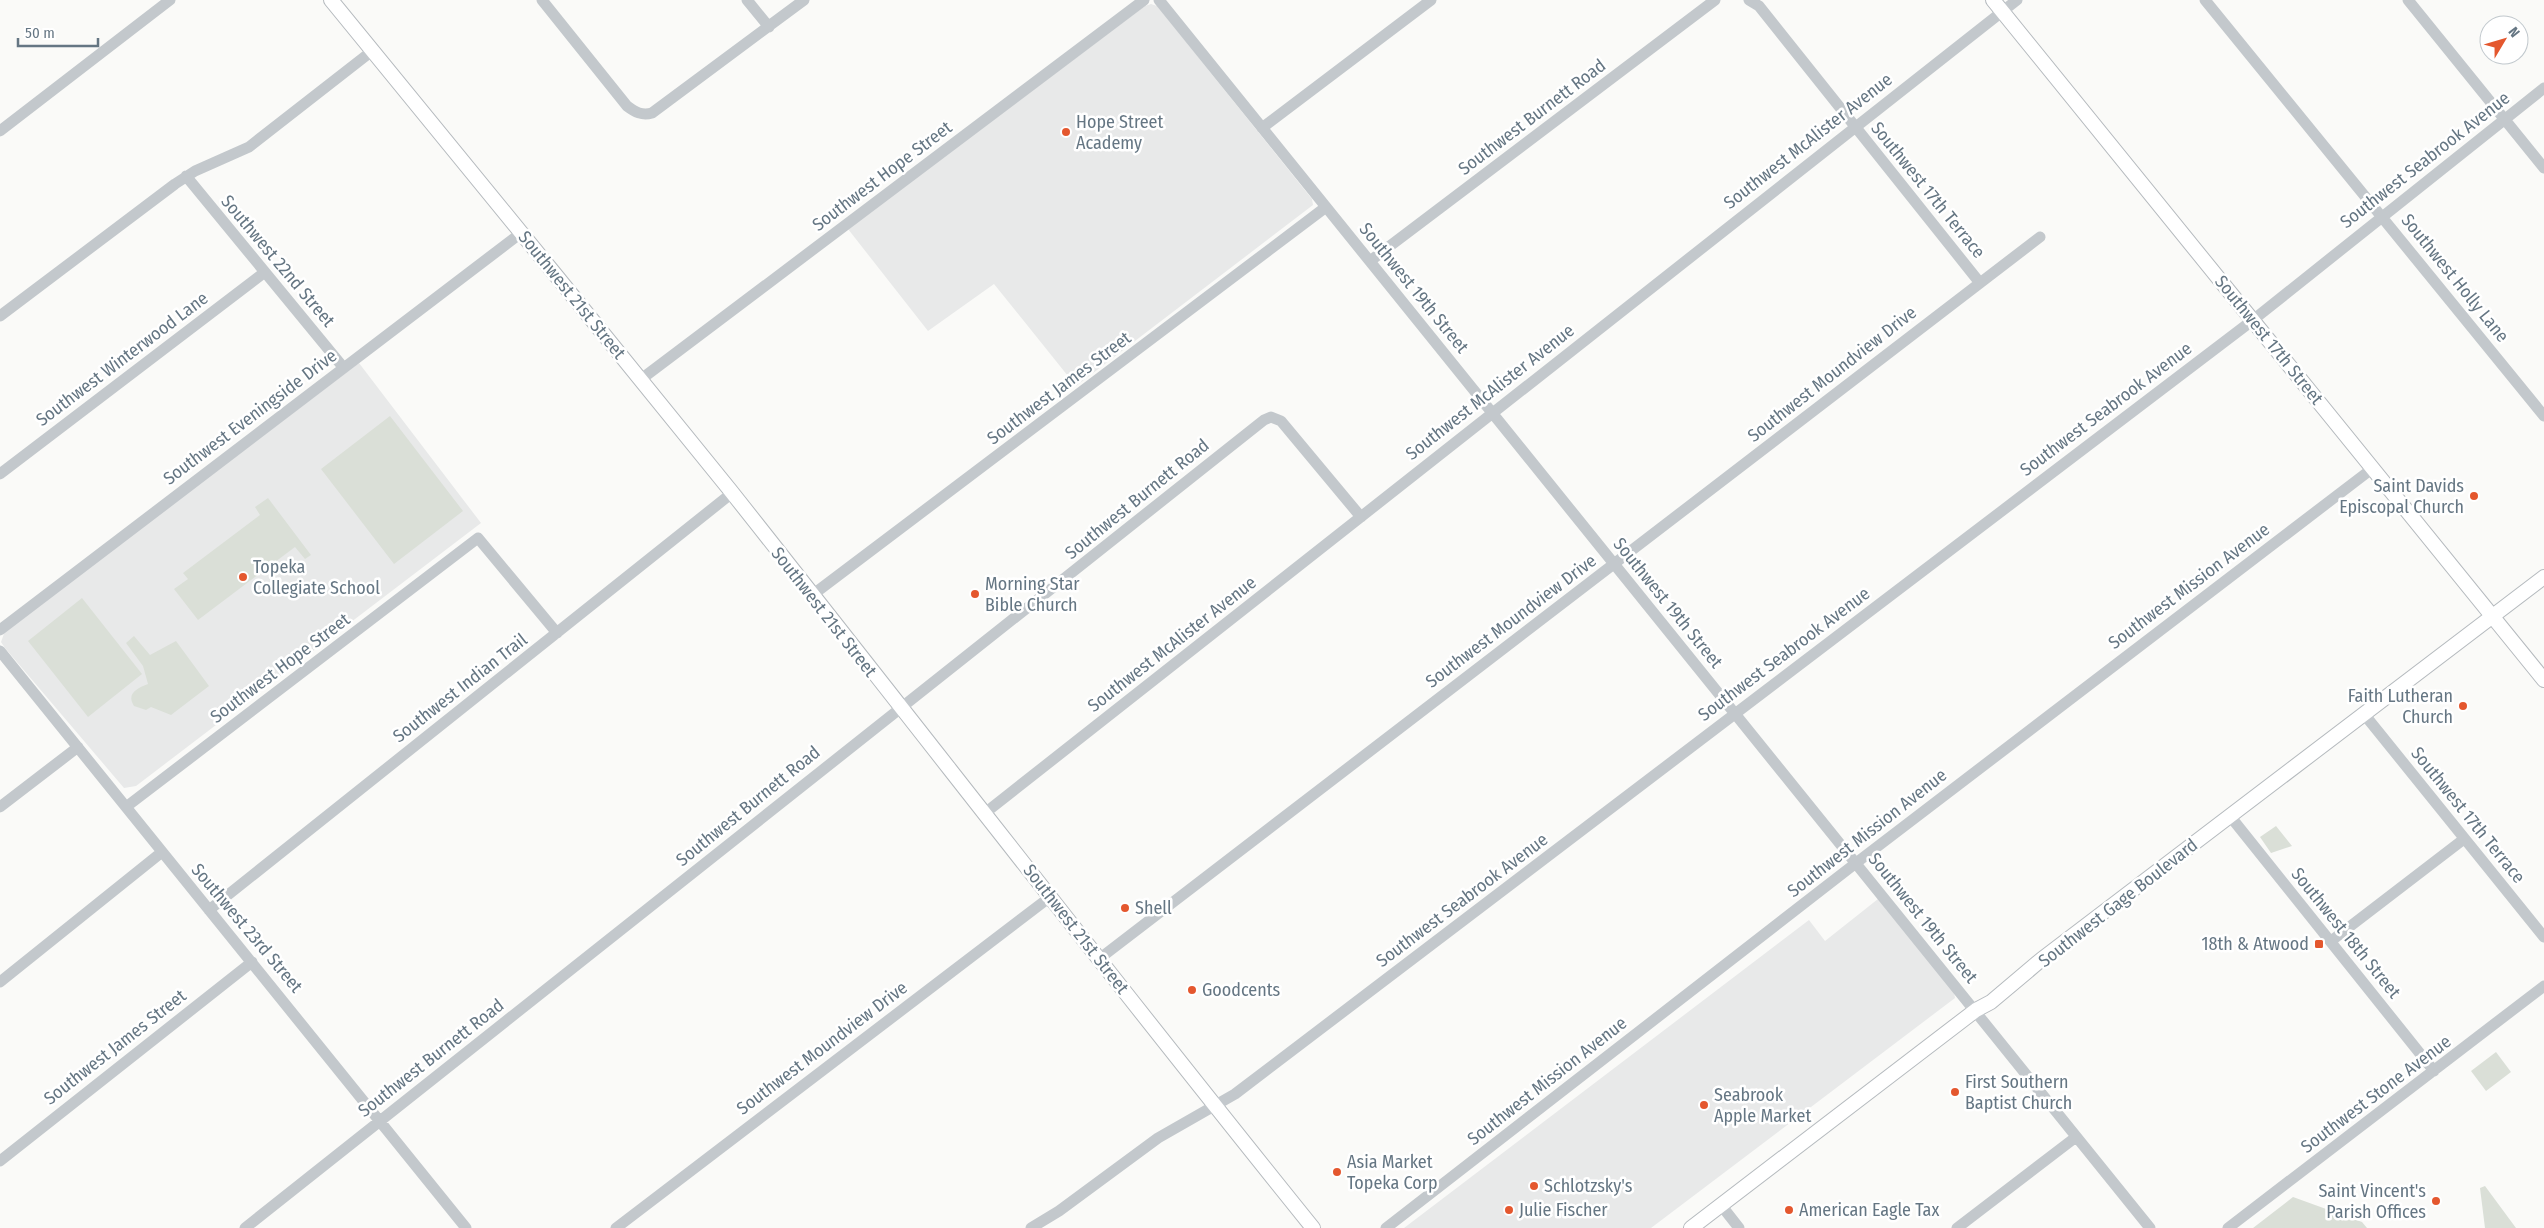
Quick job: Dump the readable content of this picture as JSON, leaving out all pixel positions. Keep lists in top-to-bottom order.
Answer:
{
  "streets": {
    "main road": ["Southwest 21st Street", "Southwest 17th Street", "Southwest Gage Boulevard"],
    "street": [
      "Southwest Burnett Road",
      "Southwest McAlister Avenue",
      "Southwest Seabrook Avenue",
      "Southwest Hope Street",
      "Southwest 17th Terrace",
      "Southwest 22nd Street",
      "Southwest Holly Lane",
      "Southwest 19th Street",
      "Southwest Winterwood Lane",
      "Southwest Moundview Drive",
      "Southwest James Street",
      "Southwest Eveningside Drive",
      "Southwest Mission Avenue",
      "Southwest Indian Trail",
      "Southwest 23rd Street",
      "Southwest 18th Street",
      "Southwest Stone Avenue"
    ]
  },
  "crossings": [
    ["Southwest Burnett Road", "Southwest McAlister Avenue"],
    ["Southwest Burnett Road", "Southwest 19th Street"],
    ["Southwest Burnett Road", "Southwest 21st Street"],
    ["Southwest Burnett Road", "Southwest 23rd Street"],
    ["Southwest McAlister Avenue", "Southwest 17th Terrace"],
    ["Southwest McAlister Avenue", "Southwest 19th Street"],
    ["Southwest McAlister Avenue", "Southwest 21st Street"],
    ["Southwest McAlister Avenue", "Southwest 17th Street"],
    ["Southwest Seabrook Avenue", "Southwest Holly Lane"],
    ["Southwest Seabrook Avenue", "Southwest 19th Street"],
    ["Southwest Seabrook Avenue", "Southwest 21st Street"],
    ["Southwest Seabrook Avenue", "Southwest 17th Street"],
    ["Southwest Hope Street", "Southwest 21st Street"],
    ["Southwest Hope Street", "Southwest Indian Trail"],
    ["Southwest Hope Street", "Southwest 23rd Street"],
    ["Southwest 17th Terrace", "Southwest Moundview Drive"],
    ["Southwest 17th Terrace", "Southwest Gage Boulevard"],
    ["Southwest 22nd Street", "Southwest Winterwood Lane"],
    ["Southwest 22nd Street", "Southwest Eveningside Drive"],
    ["Southwest 19th Street", "Southwest Moundview Drive"],
    ["Southwest 19th Street", "Southwest James Street"],
    ["Southwest 19th Street", "Southwest Mission Avenue"],
    ["Southwest 19th Street", "Southwest Gage Boulevard"],
    ["Southwest 21st Street", "Southwest Moundview Drive"],
    ["Southwest 21st Street", "Southwest James Street"],
    ["Southwest 21st Street", "Southwest Eveningside Drive"],
    ["Southwest 21st Street", "Southwest Indian Trail"],
    ["Southwest 17th Street", "Southwest Mission Avenue"],
    ["Southwest 17th Street", "Southwest Gage Boulevard"],
    ["Southwest James Street", "Southwest 23rd Street"],
    ["Southwest Indian Trail", "Southwest 23rd Street"],
    ["Southwest Gage Boulevard", "Southwest 18th Street"],
    ["Southwest 18th Street", "Southwest Stone Avenue"]
  ],
  "places": {
    "other": [
      "Hope Street Academy",
      "Saint Davids Episcopal Church",
      "Topeka Collegiate School",
      "Morning Star Bible Church",
      "Faith Lutheran Church",
      "Shell",
      "Goodcents",
      "First Southern Baptist Church",
      "Seabrook Apple Market",
      "Asia Market Topeka Corp",
      "Schlotzsky's",
      "Saint Vincent's Parish Offices",
      "Julie Fischer",
      "American Eagle Tax"
    ],
    "transit": ["18th & Atwood"]
  },
  "scale_bar": "50 m",
  "north": "top right"
}
